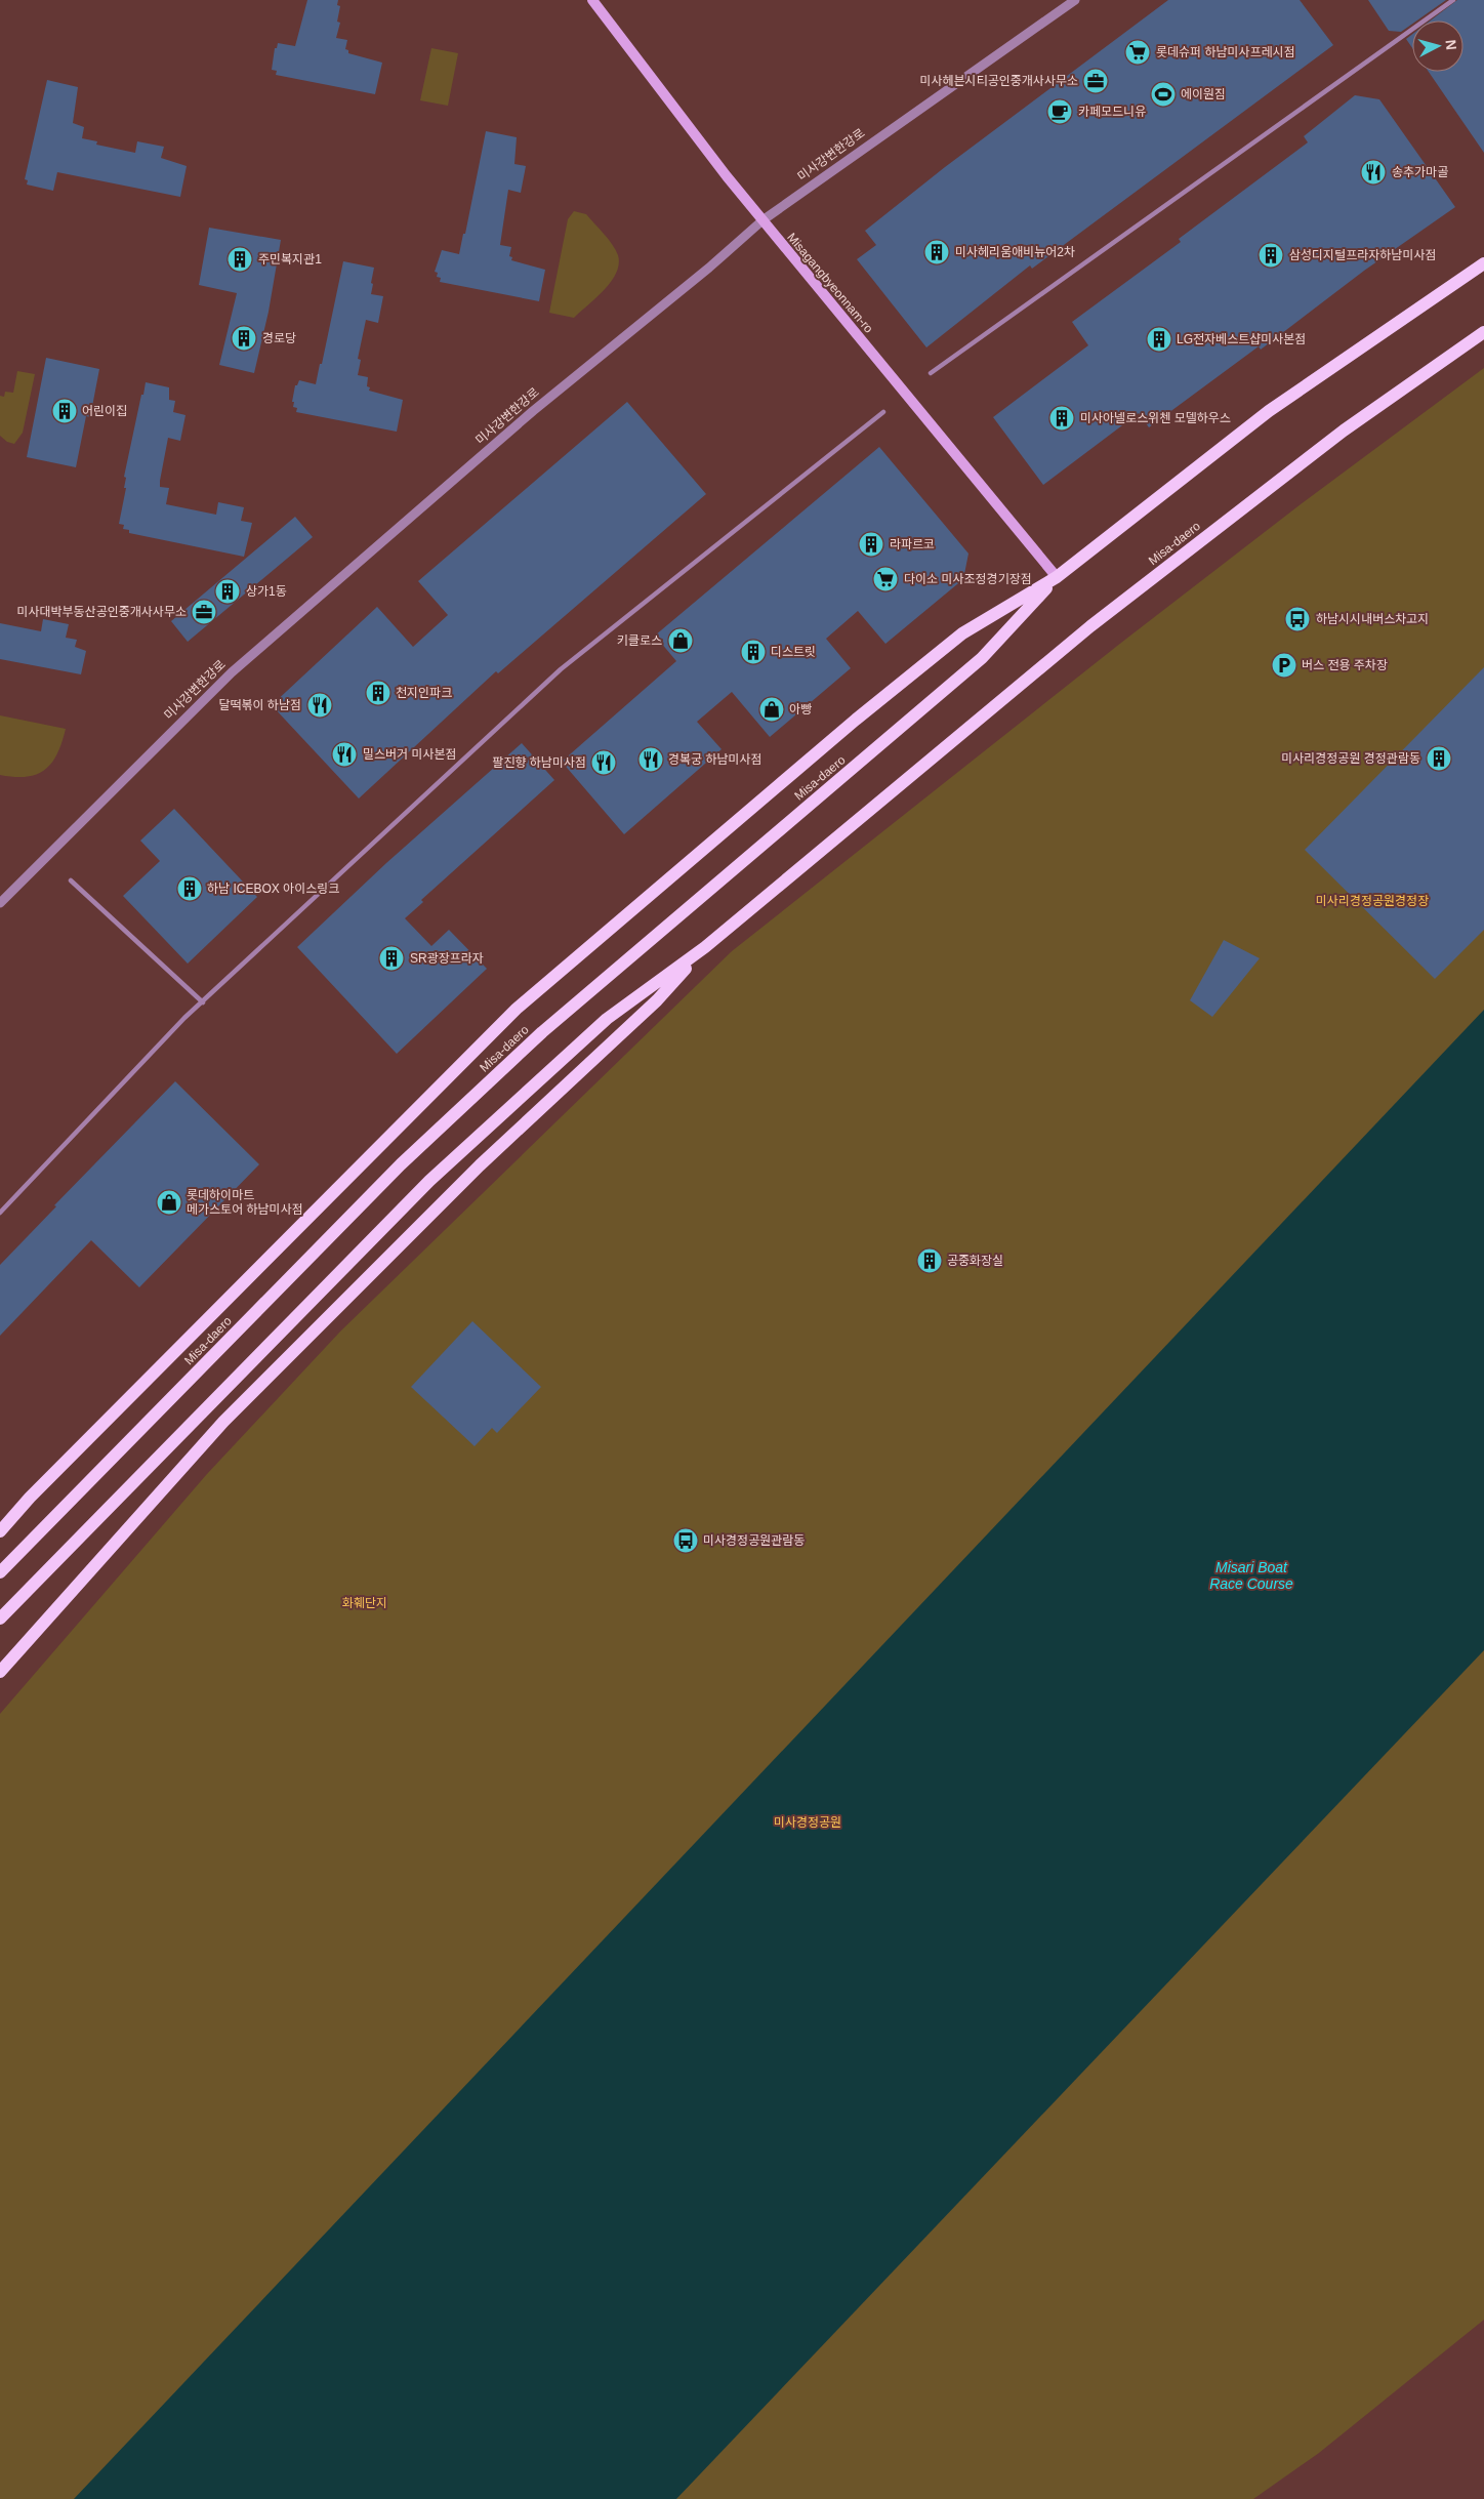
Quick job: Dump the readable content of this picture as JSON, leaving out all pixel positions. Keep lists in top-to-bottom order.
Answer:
{
  "streets": {
    "main road": ["Misagangbyeonnam-ro", "Misa-daero"],
    "street": ["미사강변한강로"]
  },
  "crossings": [
    ["미사강변한강로", "Misagangbyeonnam-ro"],
    ["Misagangbyeonnam-ro", "Misa-daero"]
  ],
  "water": ["Misari Boat Race Course"],
  "parks": ["미사리경정공원경정장", "화훼단지", "미사경정공원"],
  "places": {
    "supermarket": ["롯데슈퍼 하남미사프레시점", "다이소 미사조정경기장점"],
    "office": ["미사헤븐시티공인중개사사무소", "미사대박부동산공인중개사사무소"],
    "sports": ["에이원짐"],
    "cafe": ["카페모드니유"],
    "restaurant": [
      "송추가마골",
      "달떡볶이 하남점",
      "밀스버거 미사본점",
      "경복궁 하남미사점",
      "팔진향 하남미사점"
    ],
    "building": [
      "미사헤리움애비뉴어2차",
      "삼성디지털프라자하남미사점",
      "주민복지관1",
      "경로당",
      "LG전자베스트샵미사본점",
      "어린이집",
      "미사아넬로스위첸 모델하우스",
      "라파르코",
      "상가1동",
      "디스트릿",
      "천지인파크",
      "미사리경정공원 경정관람동",
      "하남 ICEBOX 아이스링크",
      "SR광장프라자",
      "공중화장실"
    ],
    "bus stop": ["하남시시내버스차고지", "미사경정공원관람동"],
    "shop": ["키클로스", "아빵", "롯데하이마트 메가스토어 하남미사점"],
    "parking": ["버스 전용 주차장"]
  },
  "north": "right"
}
